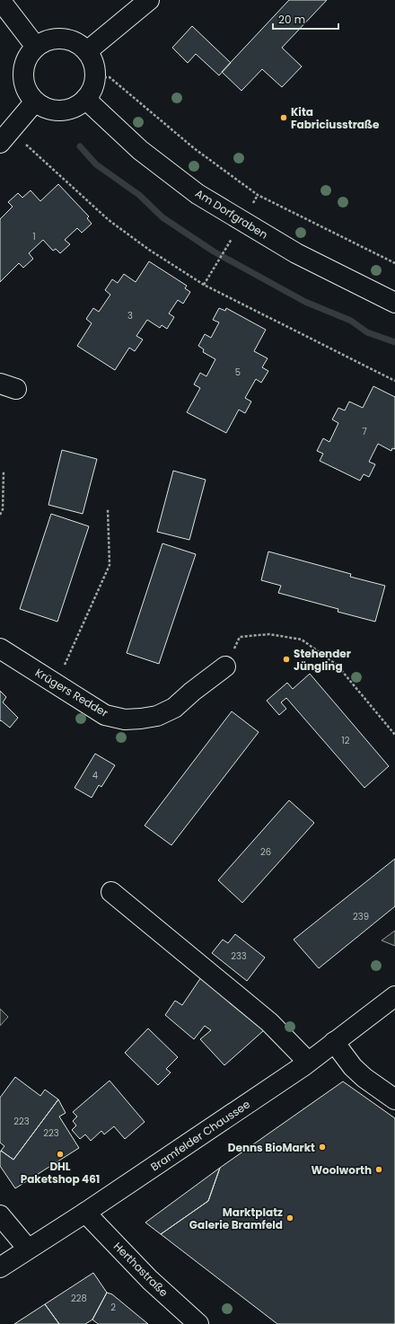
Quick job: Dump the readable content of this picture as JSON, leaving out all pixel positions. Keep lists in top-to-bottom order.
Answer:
{
  "streets": {
    "street": [
      "Am Dorfgraben",
      "Krügers Redder",
      "Bramfelder Chaussee",
      "Herthastraße"
    ]
  },
  "crossings": [
    ["Bramfelder Chaussee", "Herthastraße"]
  ],
  "places": [
    "Kita Fabriciusstraße",
    "Stehender Jüngling",
    "Denns BioMarkt",
    "DHL Paketshop 461",
    "Woolworth",
    "Marktplatz Galerie Bramfeld"
  ],
  "house_numbers": [
    "1",
    "3",
    "5",
    "7",
    "12",
    "4",
    "26",
    "239",
    "233",
    "223",
    "223",
    "228",
    "2"
  ],
  "scale_bar": "20 m"
}
